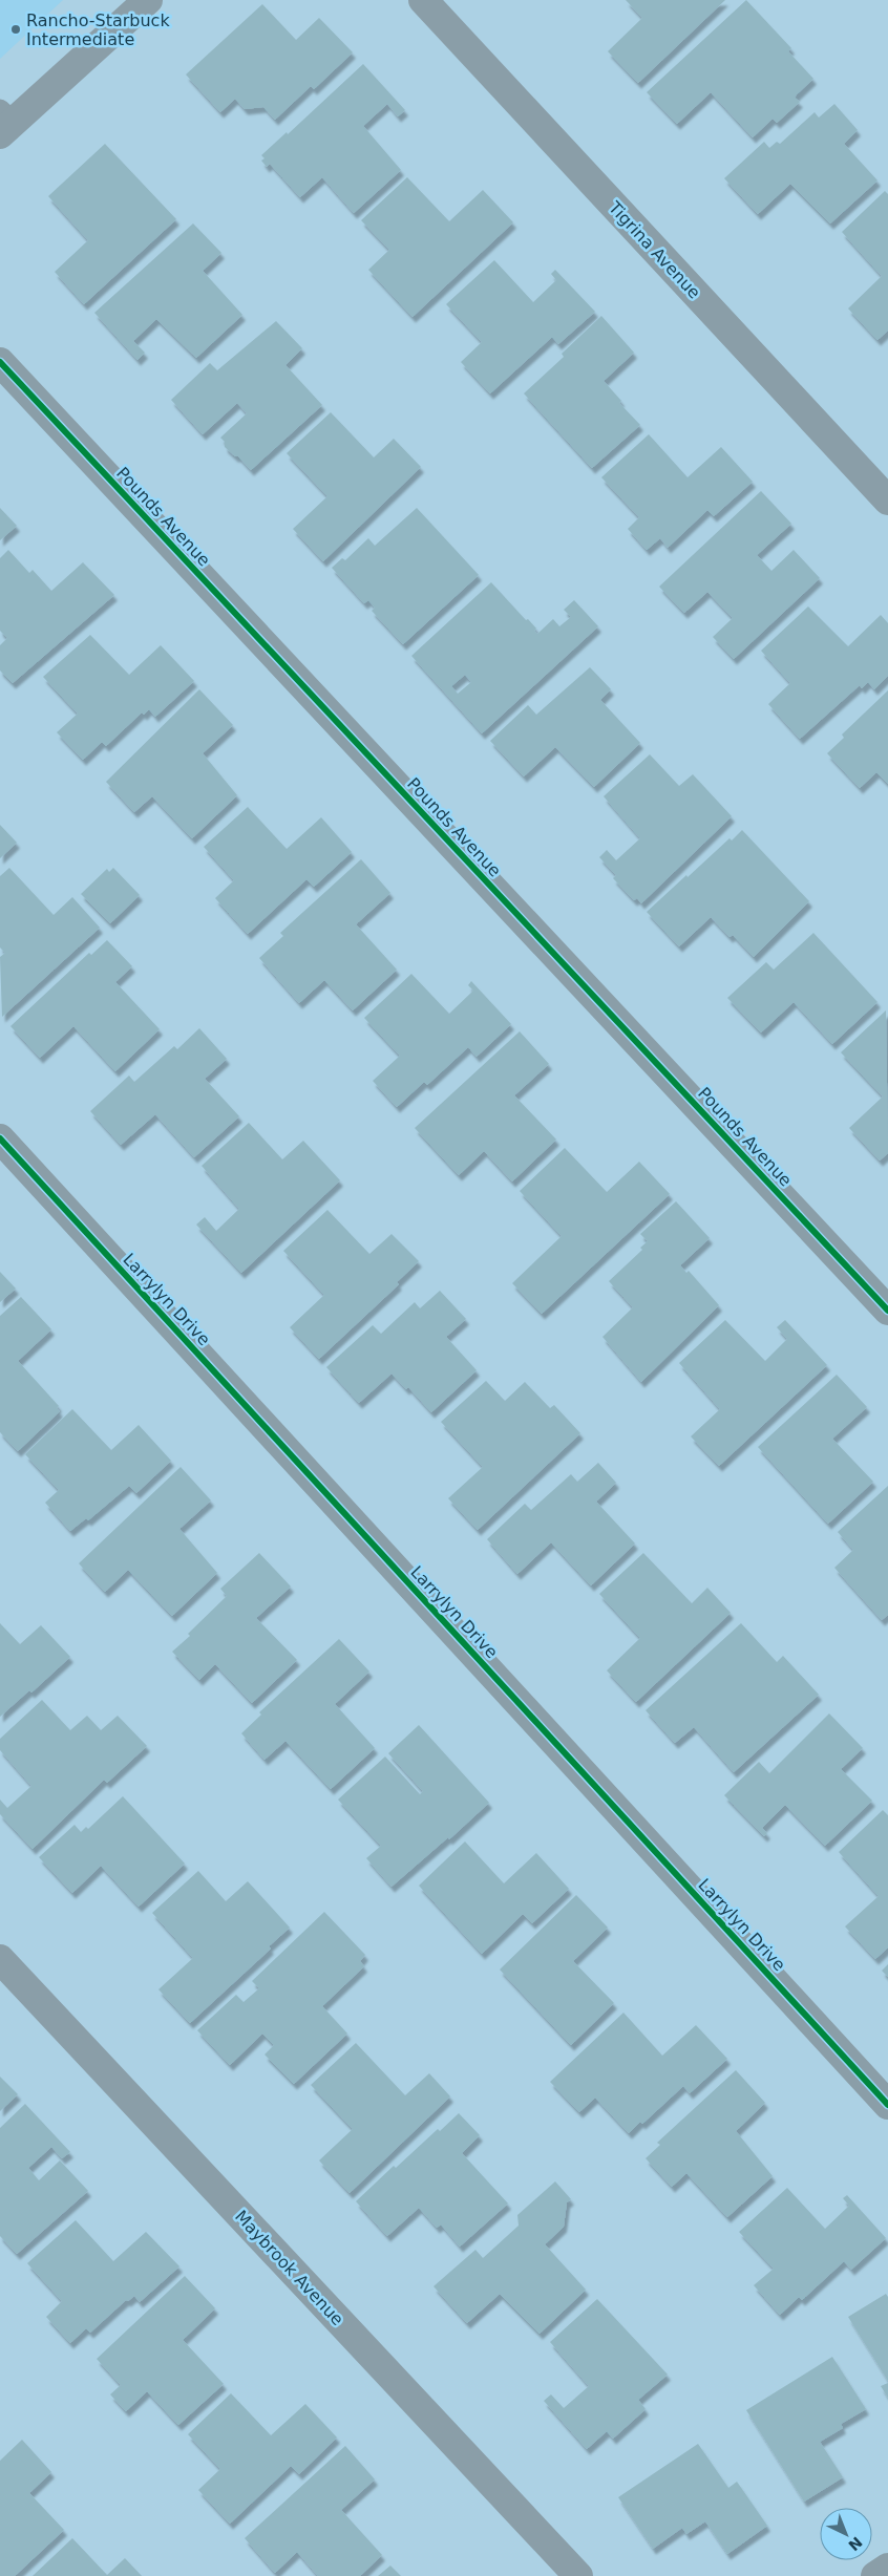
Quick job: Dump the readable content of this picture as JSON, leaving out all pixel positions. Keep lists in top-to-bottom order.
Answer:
{
  "streets": {
    "street": [
      "Tigrina Avenue",
      "Pounds Avenue",
      "Larrylyn Drive",
      "Maybrook Avenue"
    ]
  },
  "places": ["Rancho-Starbuck Intermediate"],
  "north": "bottom right"
}
